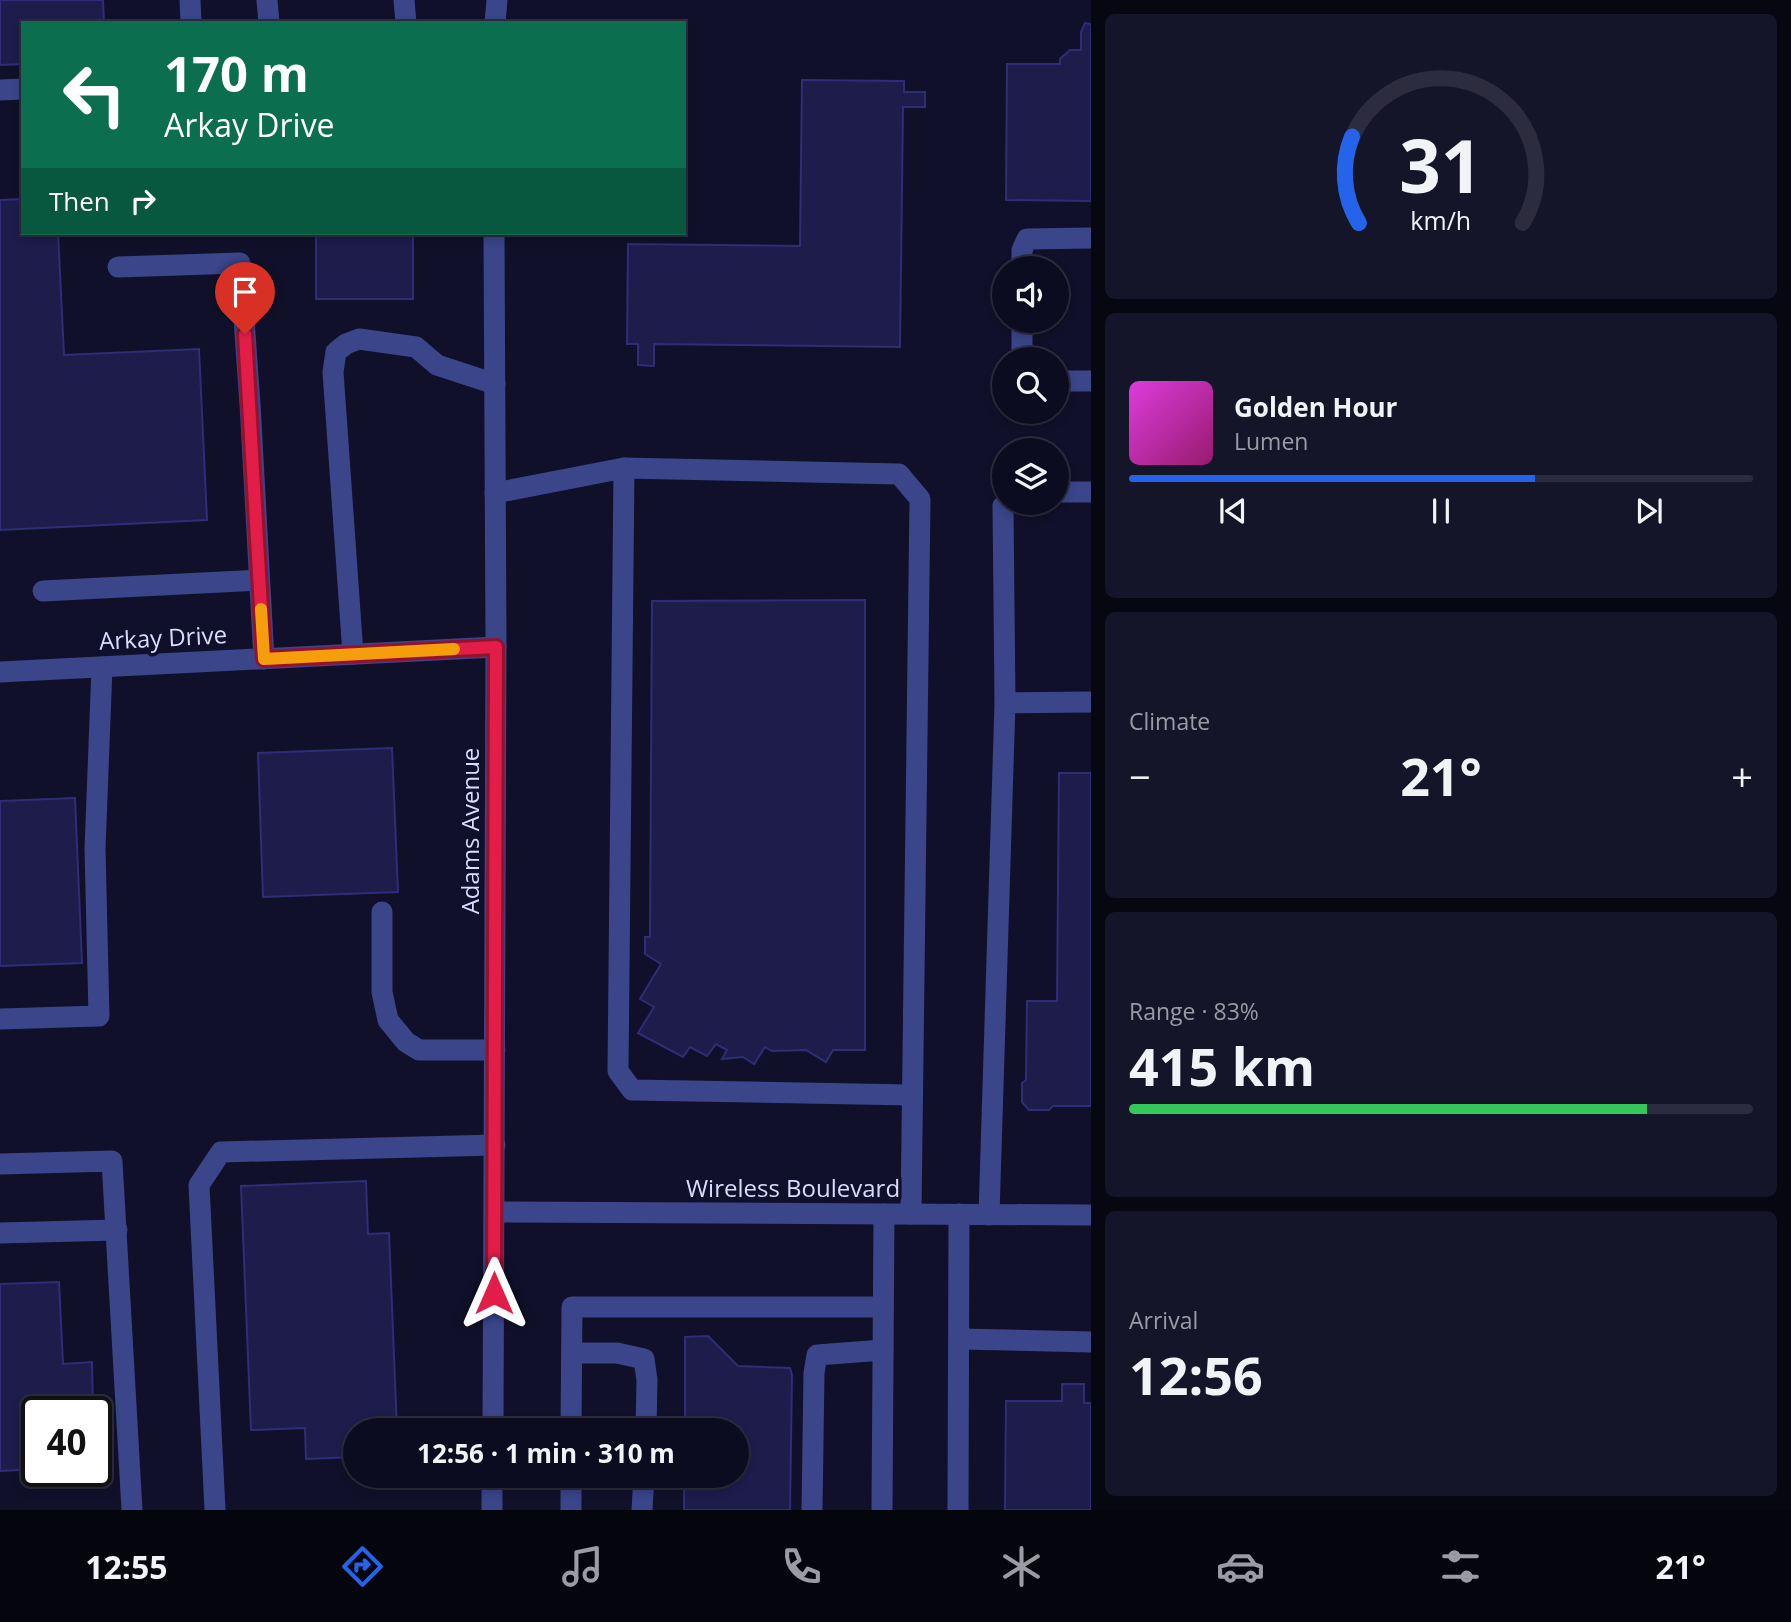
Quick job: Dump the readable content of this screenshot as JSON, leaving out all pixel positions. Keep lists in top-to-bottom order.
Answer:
{
  "streets": {
    "street": ["Arkay Drive", "Adams Avenue", "Wireless Boulevard"]
  },
  "crossings": [
    ["Arkay Drive", "Adams Avenue"],
    ["Adams Avenue", "Wireless Boulevard"]
  ],
  "page": {
    "turn": ["170 m", "Arkay Drive"],
    "then": "Then",
    "song": ["Golden Hour", "Lumen"],
    "tile": [
      "Climate",
      ["Range · 83%", "415 km"],
      ["Arrival", "12:56"]
    ],
    "heat": ["−", "21°", "+"],
    "limit": "40",
    "trip": "12:56 · 1 min · 310 m",
    "tabs": ["12:55", "21°"],
    "gauge": ["31", "km/h"]
  }
}
